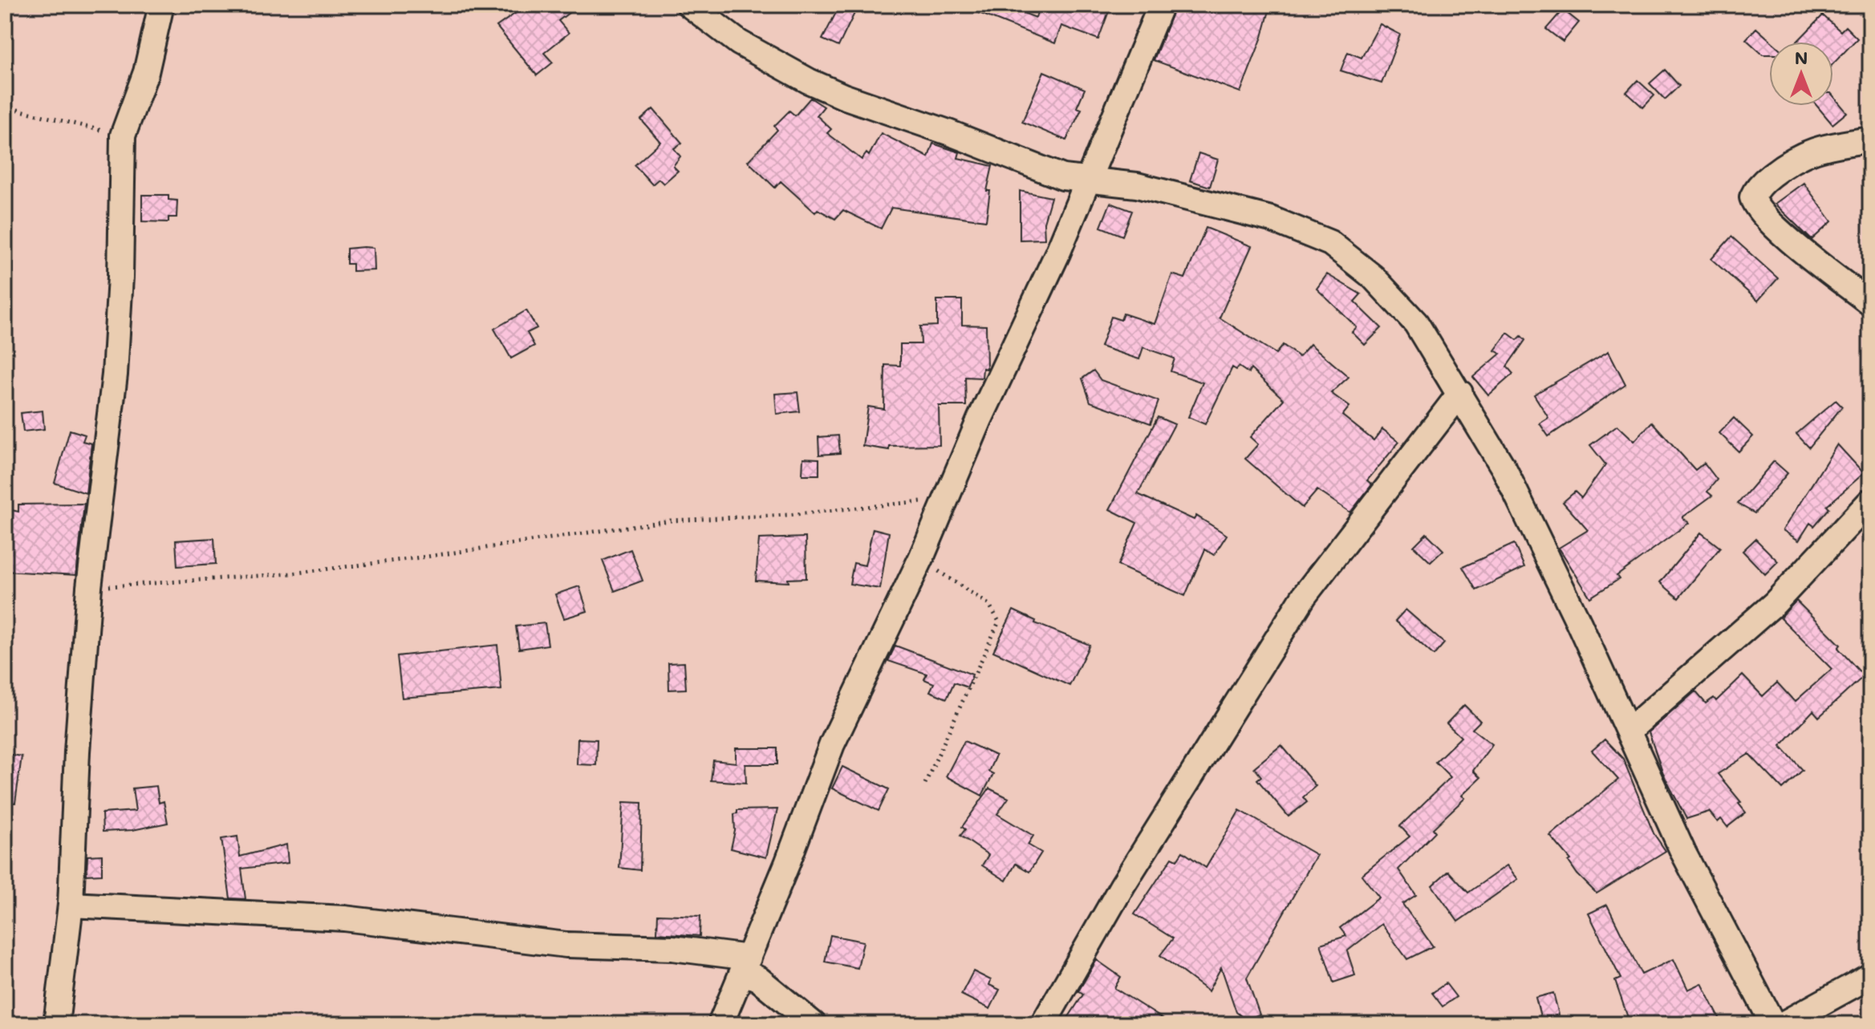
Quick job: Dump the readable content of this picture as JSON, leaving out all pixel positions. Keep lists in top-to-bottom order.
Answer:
{
  "north": "top"
}
